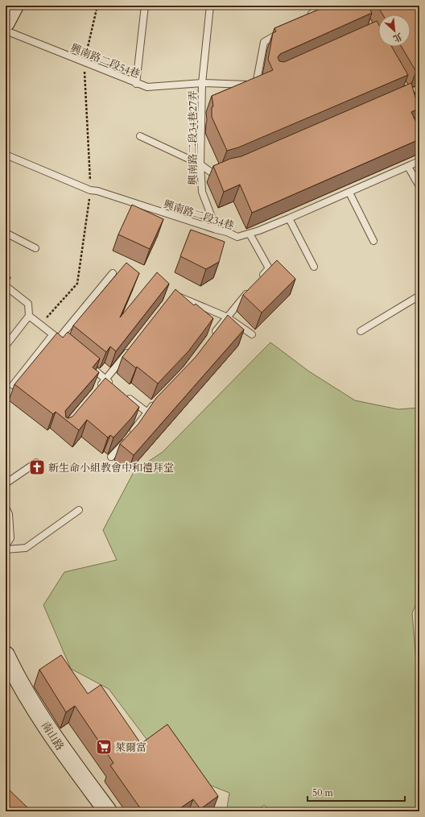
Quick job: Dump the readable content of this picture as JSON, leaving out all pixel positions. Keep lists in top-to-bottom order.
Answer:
{
  "streets": {
    "street": ["南山路"],
    "lane": ["興南路二段54巷", "興南路二段34巷27弄", "興南路二段34巷"]
  },
  "crossings": [
    ["興南路二段54巷", "興南路二段34巷27弄"],
    ["興南路二段34巷27弄", "興南路二段34巷"]
  ],
  "places": {
    "church": ["新生命小組教會中和禮拜堂"],
    "supermarket": ["萊爾富"]
  },
  "scale_bar": "50 m",
  "north": "bottom right"
}
